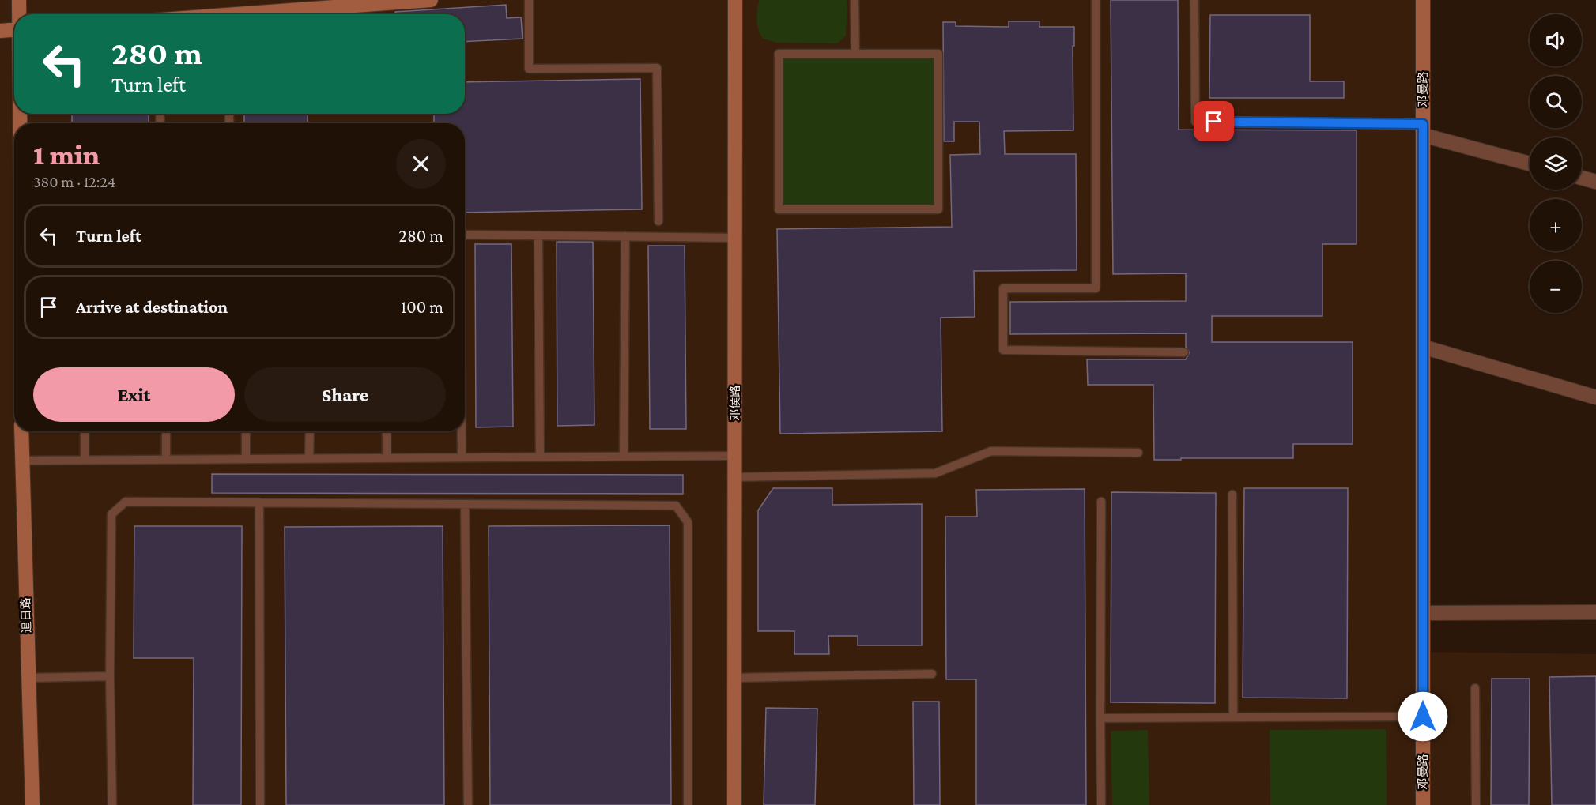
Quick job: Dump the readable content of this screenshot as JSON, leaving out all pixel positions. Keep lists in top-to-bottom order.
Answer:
{
  "streets": {
    "street": ["邓曼路", "邓侯路", "追日路"]
  },
  "page": {
    "map_buttons": ["+", "−"],
    "turn": ["280 m", "Turn left"],
    "heading": ["1 min", "380 m · 12:24"],
    "list": [
      {
        "name": "Turn left",
        "value": "280 m"
      },
      {
        "name": "Arrive at destination",
        "value": "100 m"
      }
    ],
    "buttons": ["Exit", "Share"]
  }
}
